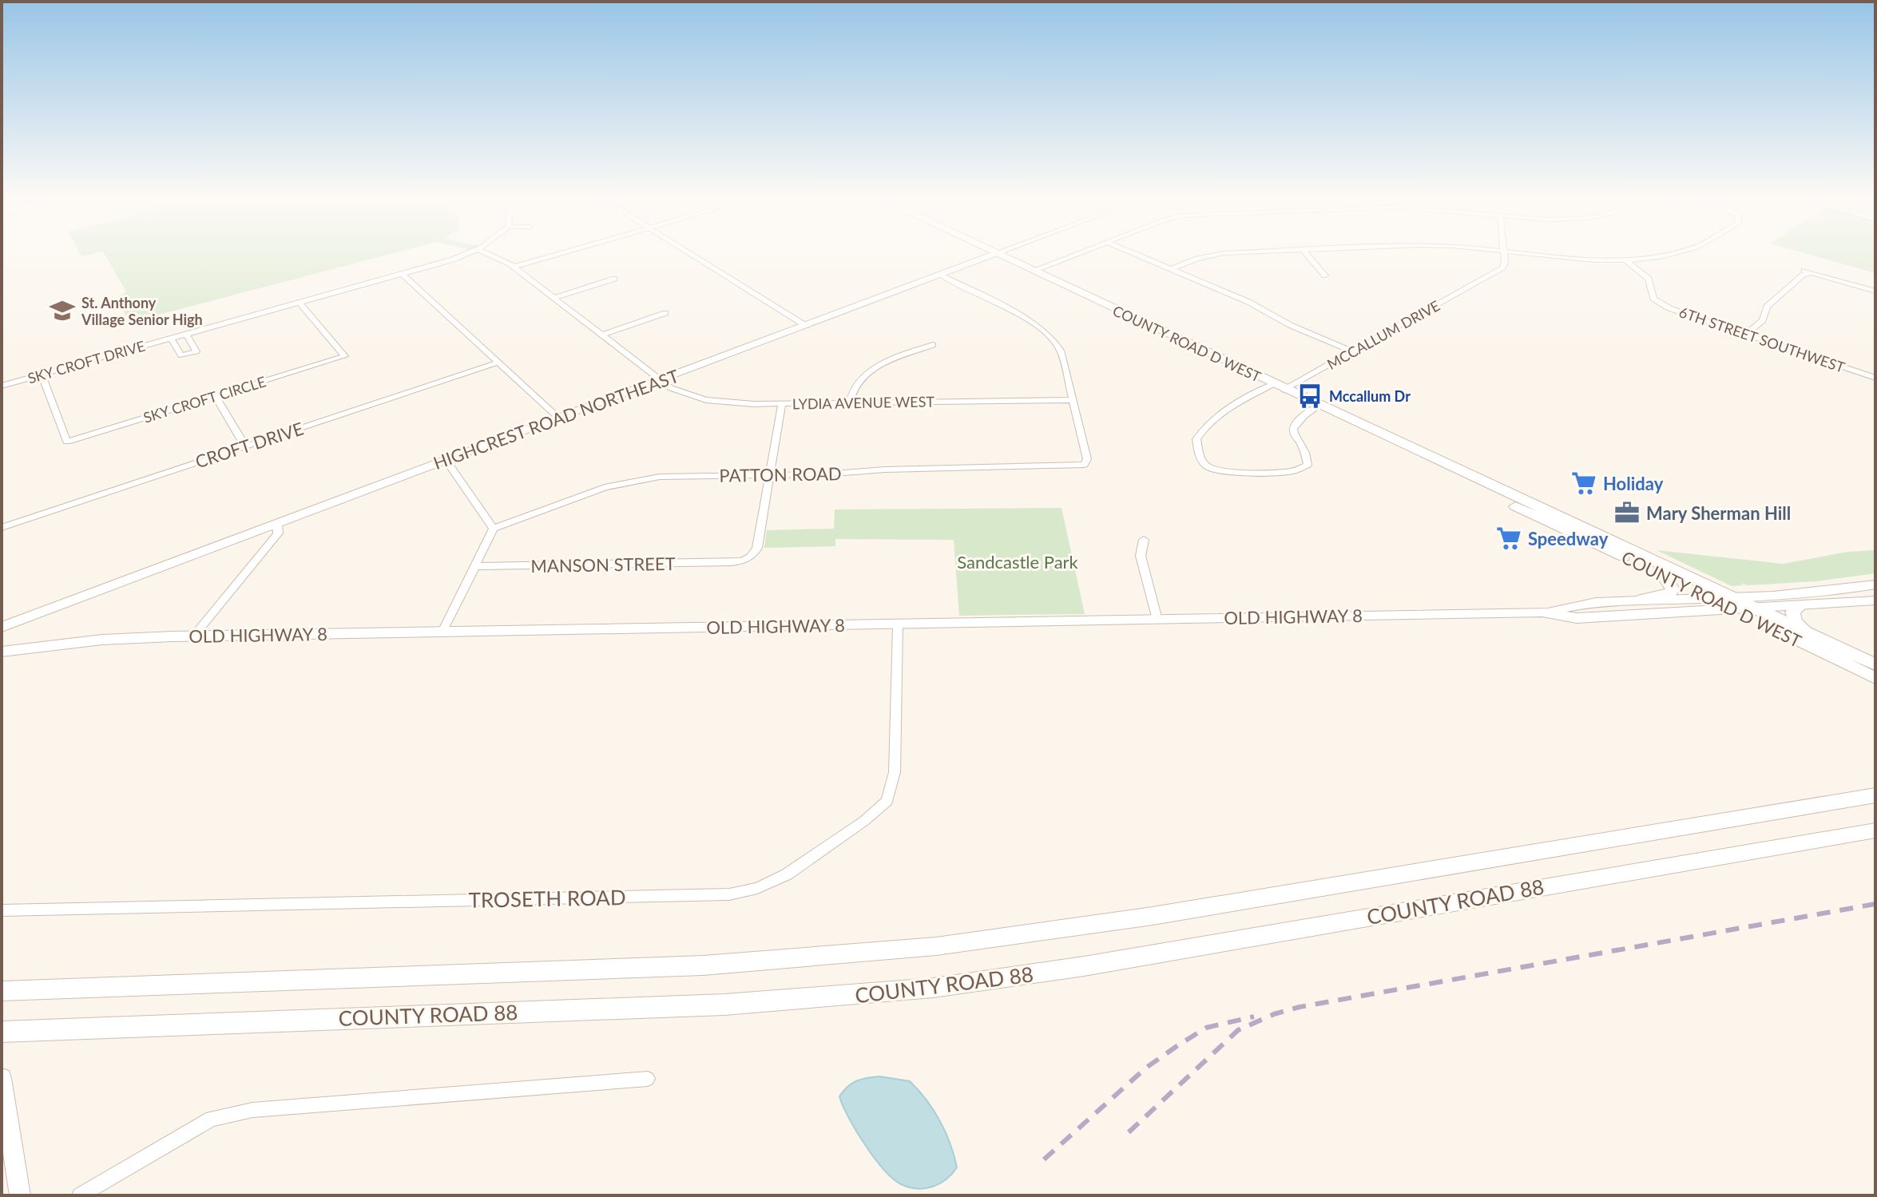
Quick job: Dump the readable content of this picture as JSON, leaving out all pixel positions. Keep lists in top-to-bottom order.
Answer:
{
  "streets": {
    "main road": ["COUNTY ROAD D WEST", "COUNTY ROAD 88"],
    "street": [
      "MCCALLUM DRIVE",
      "6TH STREET SOUTHWEST",
      "SKY CROFT DRIVE",
      "SKY CROFT CIRCLE",
      "LYDIA AVENUE WEST",
      "HIGHCREST ROAD NORTHEAST",
      "CROFT DRIVE",
      "PATTON ROAD",
      "MANSON STREET",
      "OLD HIGHWAY 8",
      "TROSETH ROAD"
    ]
  },
  "crossings": [
    ["MCCALLUM DRIVE", "COUNTY ROAD D WEST"],
    ["COUNTY ROAD D WEST", "OLD HIGHWAY 8"],
    ["SKY CROFT DRIVE", "SKY CROFT CIRCLE"],
    ["LYDIA AVENUE WEST", "HIGHCREST ROAD NORTHEAST"],
    ["LYDIA AVENUE WEST", "PATTON ROAD"],
    ["PATTON ROAD", "MANSON STREET"],
    ["OLD HIGHWAY 8", "TROSETH ROAD"]
  ],
  "parks": ["Sandcastle Park"],
  "places": {
    "school or university": ["St. Anthony Village Senior High"],
    "bus stop": ["Mccallum Dr"],
    "supermarket": ["Holiday", "Speedway"],
    "office": ["Mary Sherman Hill"]
  }
}
